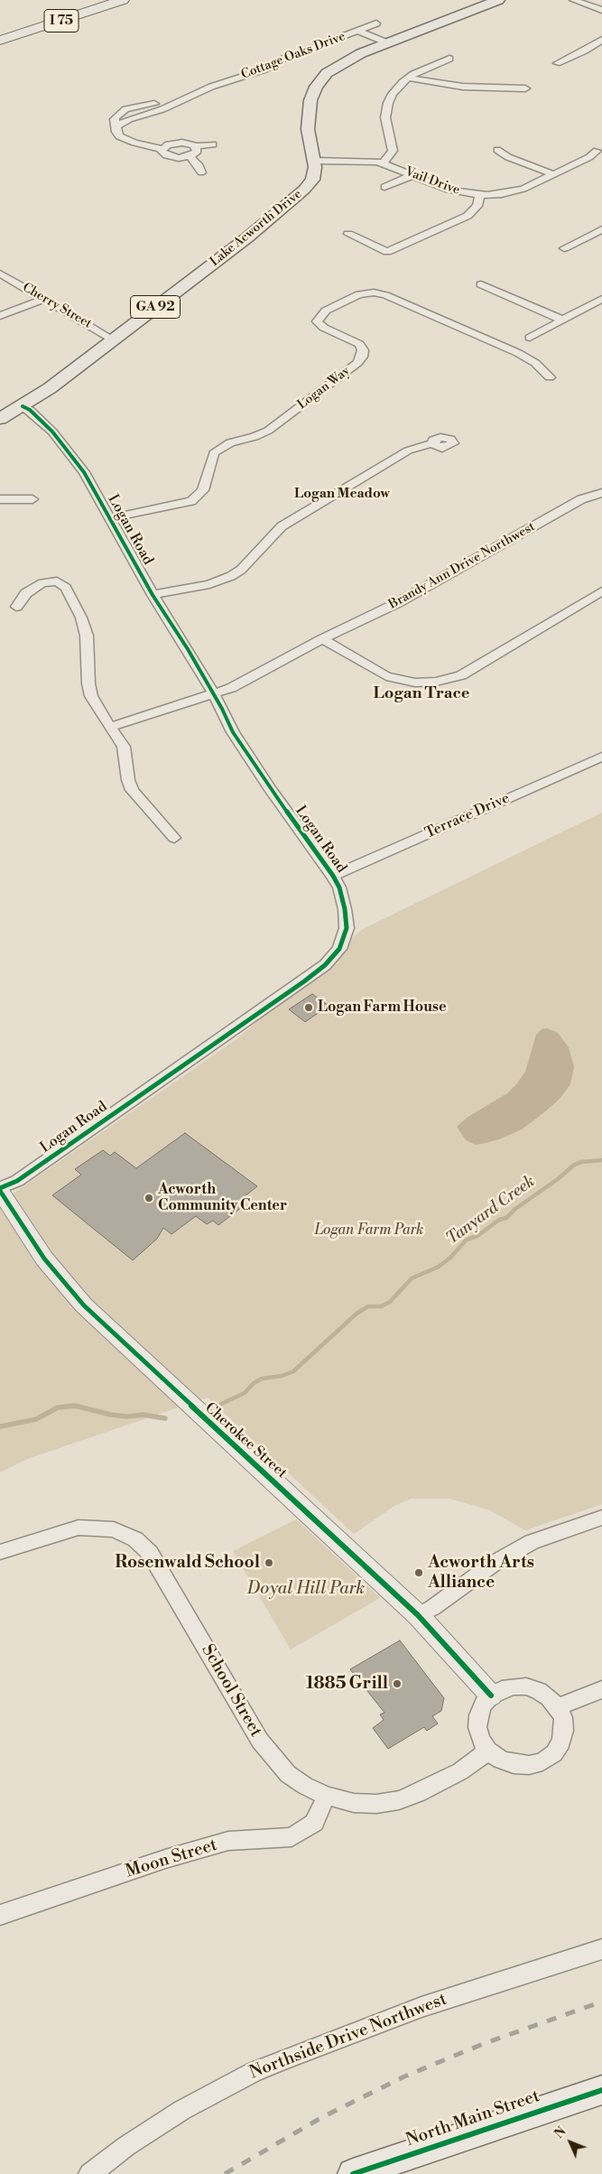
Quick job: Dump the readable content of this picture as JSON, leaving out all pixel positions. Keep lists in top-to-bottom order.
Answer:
{
  "streets": {
    "highway": ["I 75"],
    "main road": ["Lake Acworth Drive", "GA 92", "North Main Street"],
    "street": [
      "Cottage Oaks Drive",
      "Vail Drive",
      "Cherry Street",
      "Logan Way",
      "Logan Road",
      "Brandy Ann Drive Northwest",
      "Terrace Drive",
      "Cherokee Street",
      "School Street",
      "Moon Street",
      "Northside Drive Northwest"
    ]
  },
  "crossings": [
    ["Vail Drive", "Lake Acworth Drive"],
    ["Lake Acworth Drive", "Cherry Street"],
    ["Lake Acworth Drive", "Logan Road"],
    ["Logan Way", "Logan Road"],
    ["Logan Road", "Brandy Ann Drive Northwest"],
    ["Logan Road", "Terrace Drive"],
    ["Logan Road", "Cherokee Street"],
    ["Cherokee Street", "School Street"],
    ["School Street", "Moon Street"]
  ],
  "districts": ["Logan Meadow", "Logan Trace"],
  "water": ["Tanyard Creek"],
  "parks": ["Logan Farm Park", "Doyal Hill Park"],
  "places": [
    "Logan Farm House",
    "Acworth Community Center",
    "Rosenwald School",
    "Acworth Arts Alliance",
    "1885 Grill"
  ],
  "north": "top left"
}
